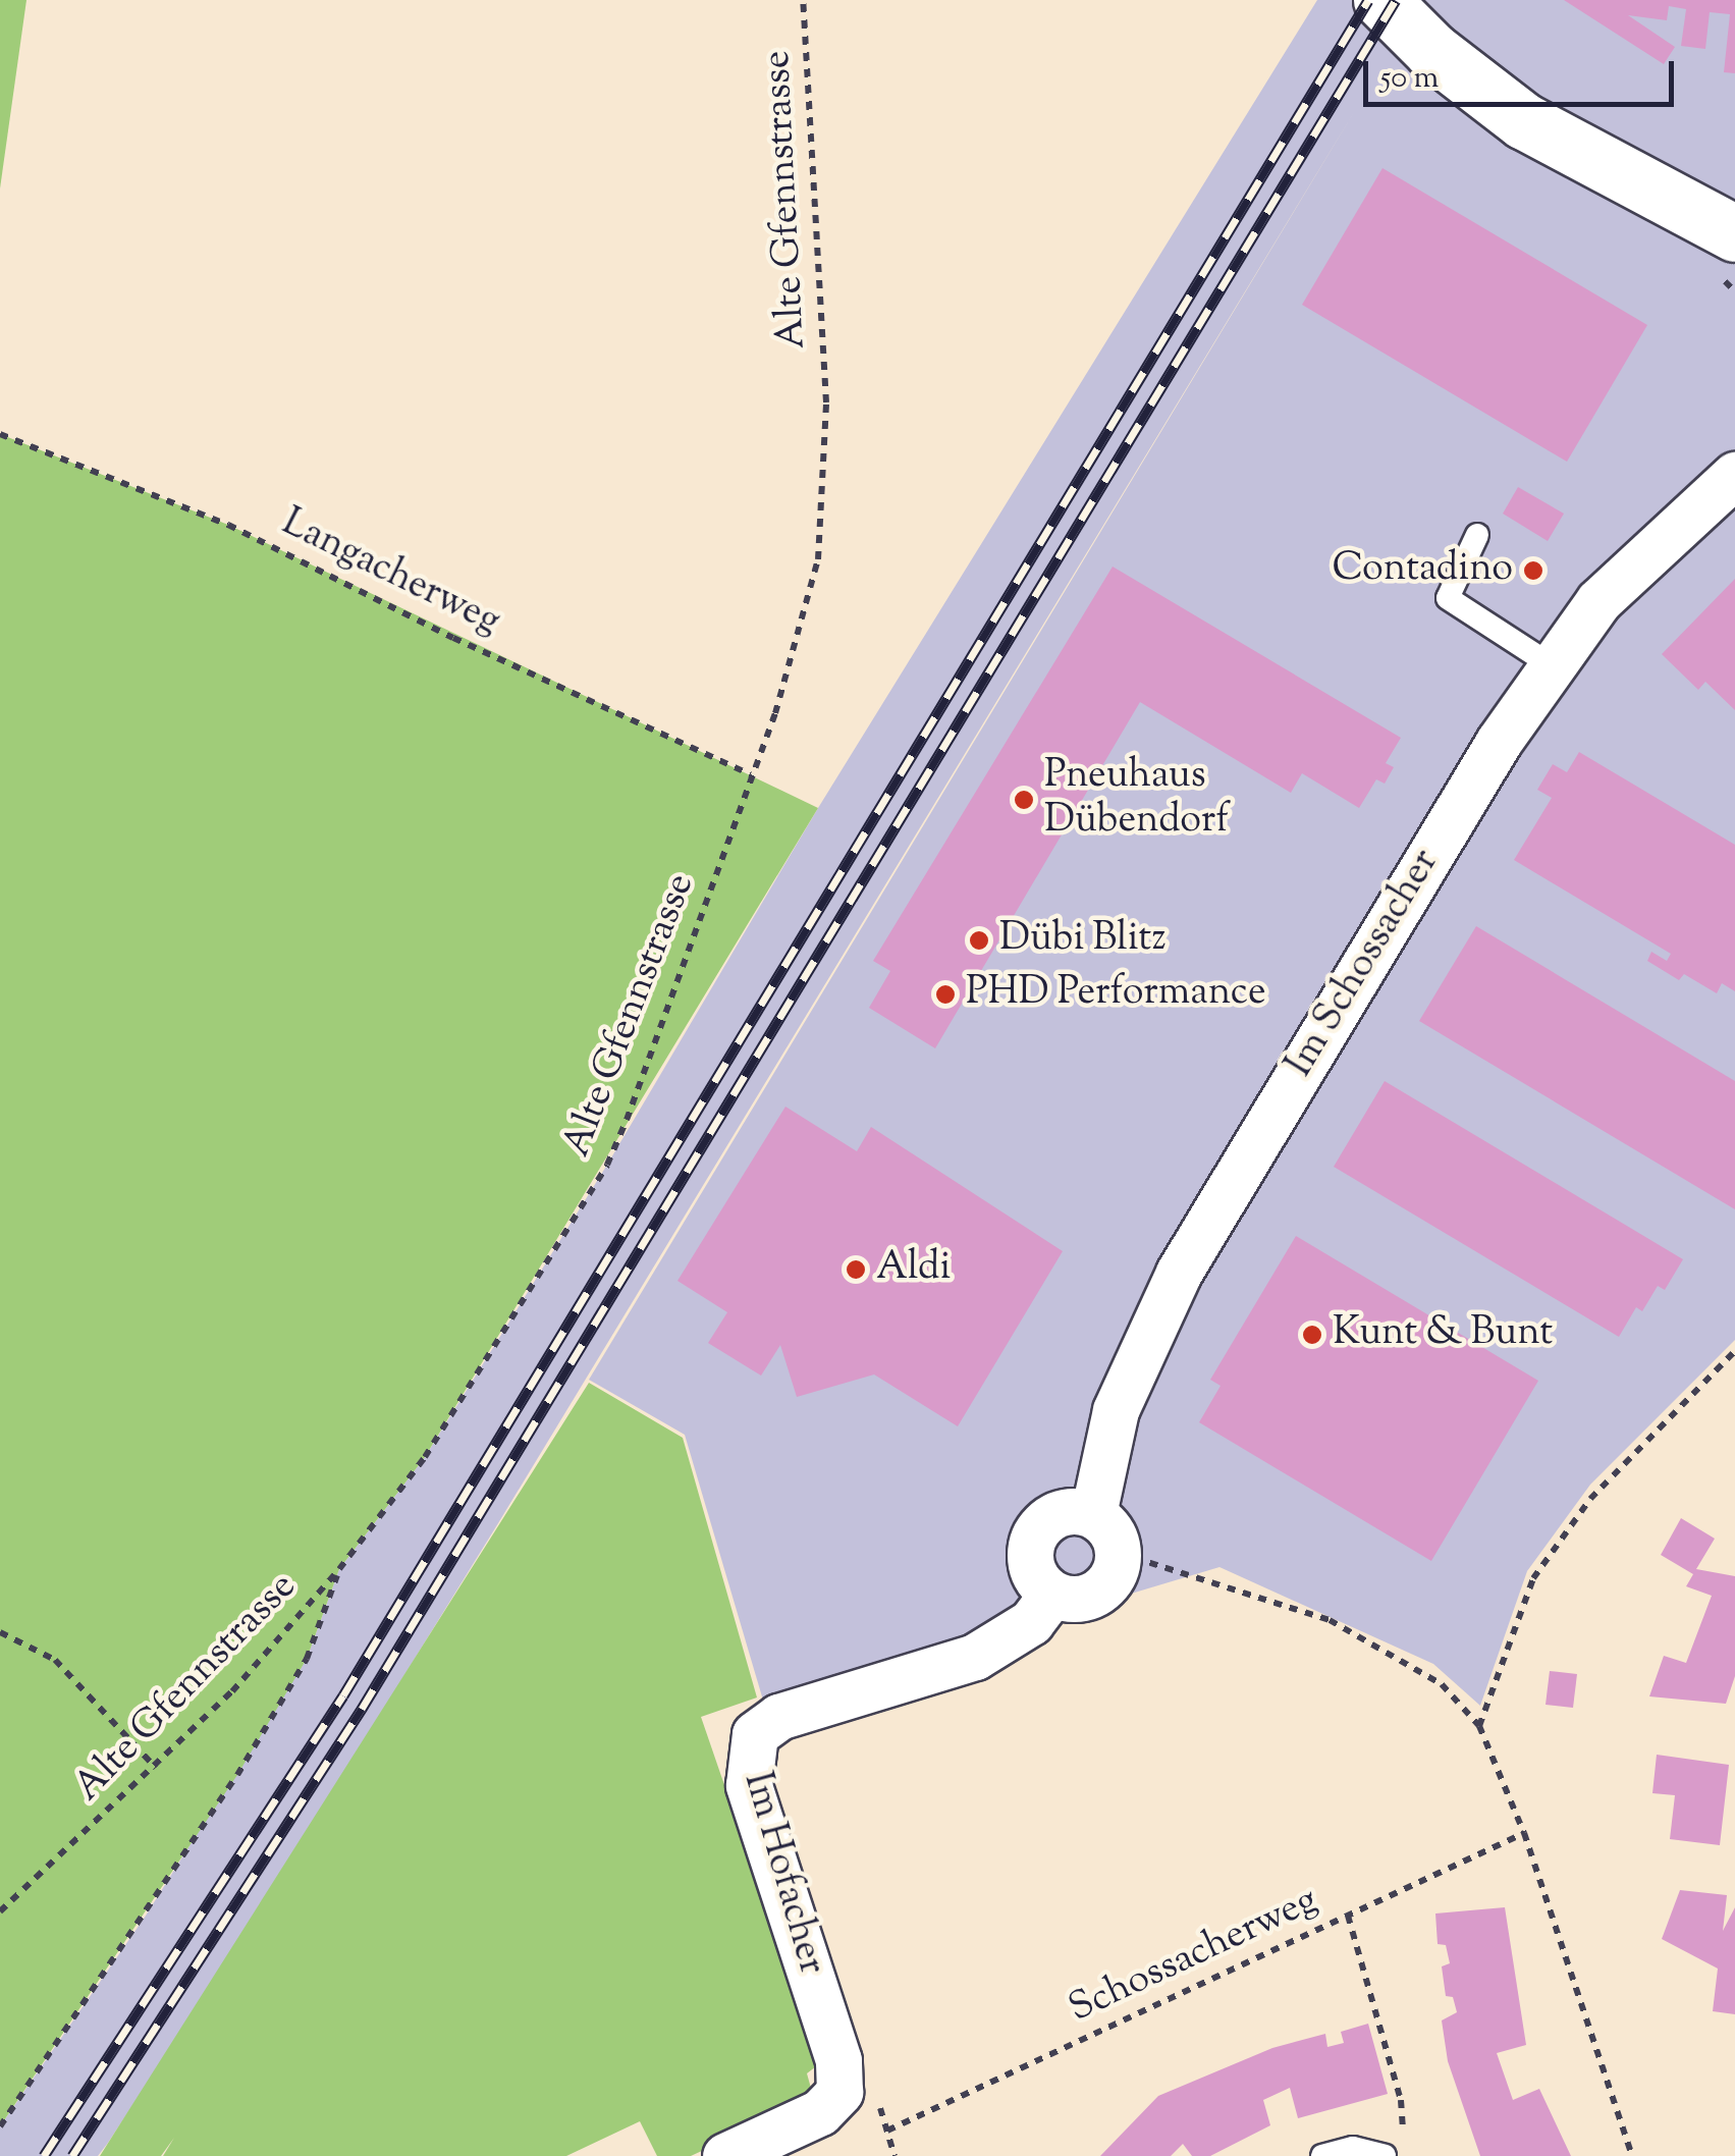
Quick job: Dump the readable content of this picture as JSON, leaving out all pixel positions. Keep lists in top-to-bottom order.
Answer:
{
  "streets": {
    "street": ["Im Schossacher", "Im Hofacher"],
    "path": ["Alte Gfennstrasse", "Langacherweg", "Schossacherweg"]
  },
  "crossings": [
    ["Alte Gfennstrasse", "Langacherweg"],
    ["Im Schossacher", "Im Hofacher"]
  ],
  "places": [
    "Contadino",
    "Pneuhaus Dübendorf",
    "Dübi Blitz",
    "PHD Performance",
    "Aldi",
    "Kunt & Bunt"
  ],
  "scale_bar": "50 m"
}
